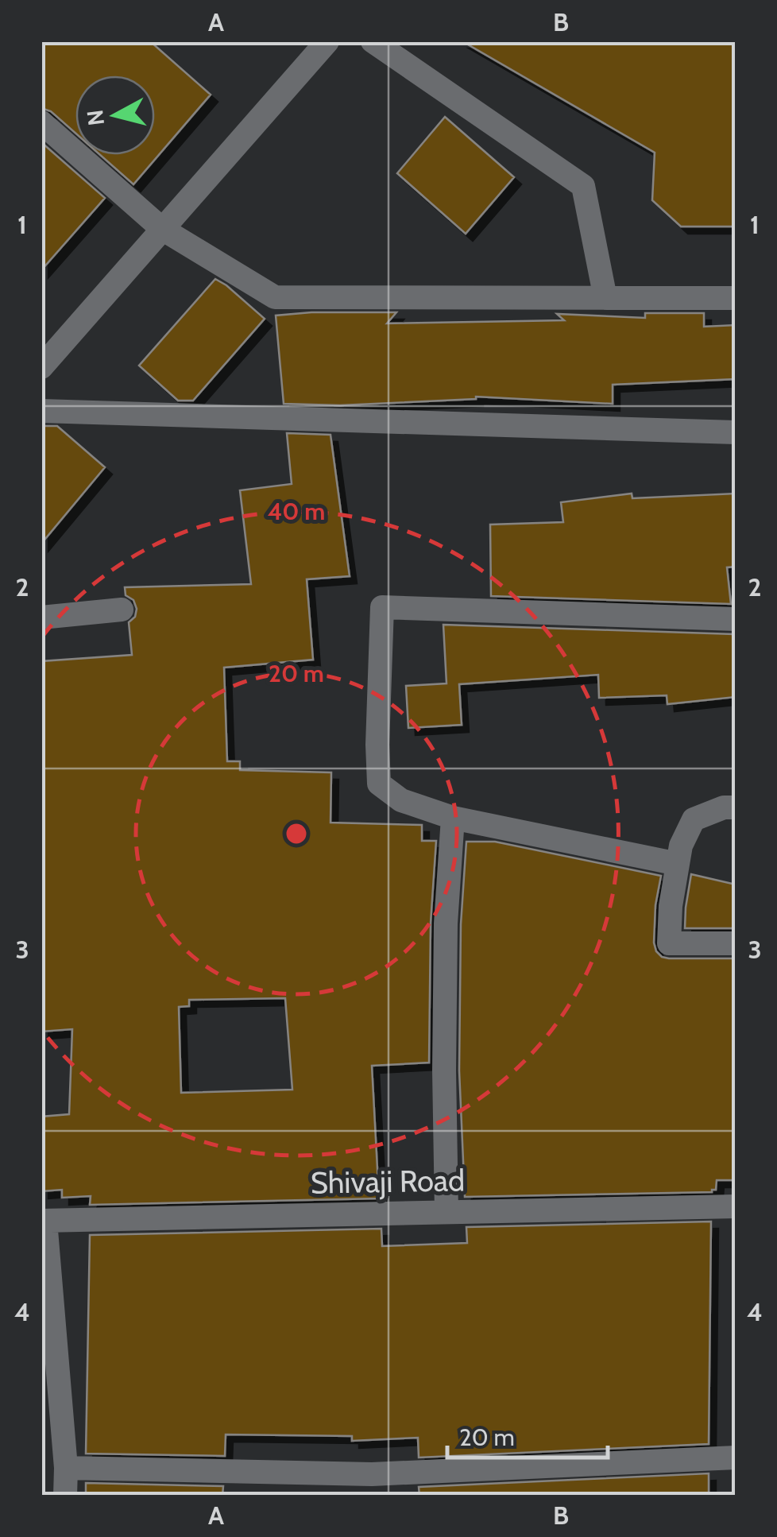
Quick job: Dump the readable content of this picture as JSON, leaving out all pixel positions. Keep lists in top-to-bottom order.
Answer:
{
  "streets": {
    "street": ["Shivaji Road"]
  },
  "scale_bar": "20 m",
  "north": "left",
  "grid": {
    "columns": ["A", "B"],
    "rows": [
      "1",
      "2",
      "3",
      "4"
    ]
  },
  "rings": ["40 m", "20 m"]
}
